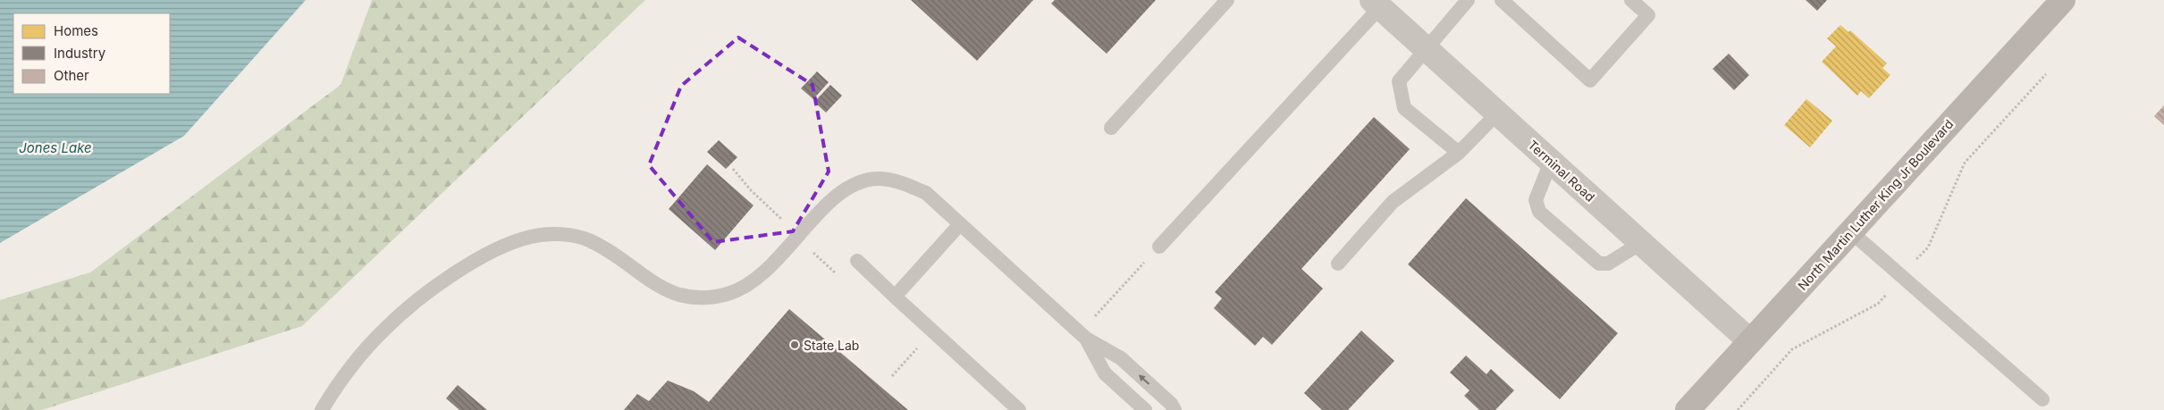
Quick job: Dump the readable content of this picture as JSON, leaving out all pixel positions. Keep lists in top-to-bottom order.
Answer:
{
  "streets": {
    "street": ["Terminal Road", "North Martin Luther King Jr Boulevard"]
  },
  "crossings": [
    ["Terminal Road", "North Martin Luther King Jr Boulevard"]
  ],
  "water": ["Jones Lake"],
  "places": ["State Lab"],
  "legend": ["Homes", "Industry", "Other"]
}
